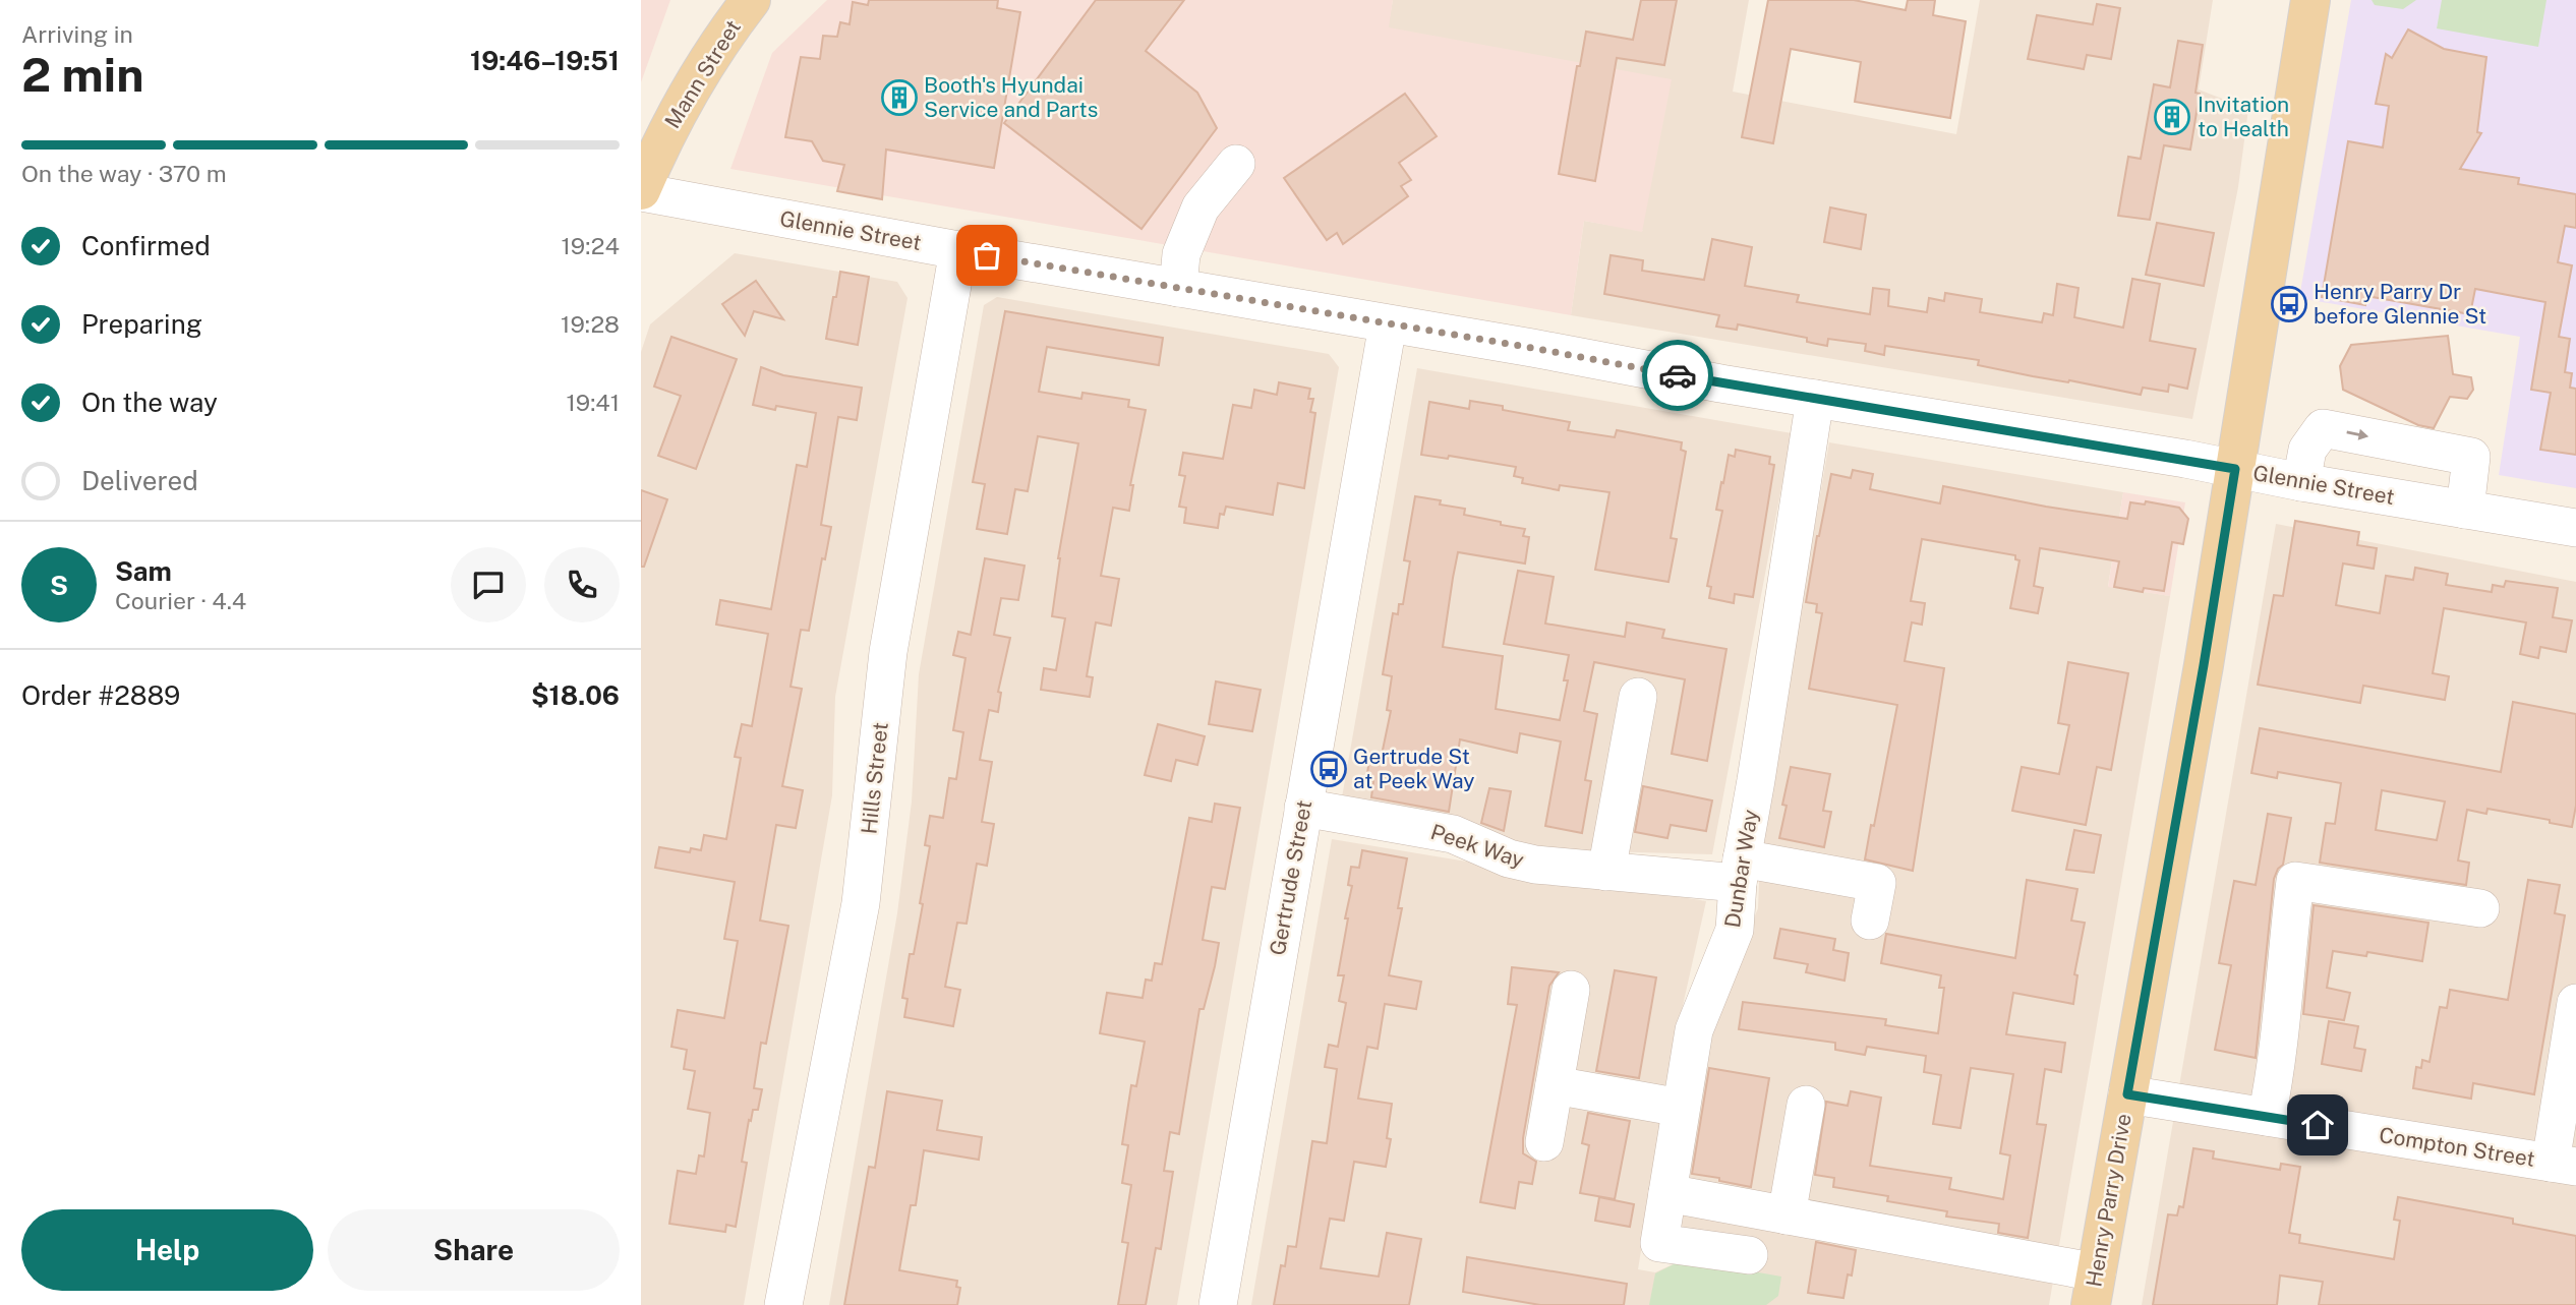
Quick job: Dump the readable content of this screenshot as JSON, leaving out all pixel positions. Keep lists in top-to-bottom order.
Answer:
{
  "streets": {
    "main road": ["Mann Street", "Henry Parry Drive"],
    "street": [
      "Glennie Street",
      "Hills Street",
      "Peek Way",
      "Dunbar Way",
      "Gertrude Street",
      "Compton Street"
    ]
  },
  "crossings": [
    ["Mann Street", "Glennie Street"],
    ["Glennie Street", "Hills Street"],
    ["Glennie Street", "Dunbar Way"],
    ["Glennie Street", "Gertrude Street"],
    ["Glennie Street", "Henry Parry Drive"],
    ["Peek Way", "Dunbar Way"],
    ["Peek Way", "Gertrude Street"],
    ["Compton Street", "Henry Parry Drive"]
  ],
  "places": {
    "building": ["Booth's Hyundai Service and Parts", "Invitation to Health"],
    "bus stop": ["Henry Parry Dr before Glennie St", "Gertrude St at Peek Way"]
  },
  "page": {
    "heading": ["2 min", "Arriving in", "19:46–19:51"],
    "panel": [
      "Sam",
      "Courier · 4.4",
      "Order #2889",
      "$18.06"
    ],
    "bar": "On the way · 370 m",
    "list": [
      ["Confirmed", "19:24"],
      ["Preparing", "19:28"],
      ["On the way", "19:41"],
      "Delivered"
    ],
    "round": "S",
    "buttons": ["Help", "Share"]
  }
}
